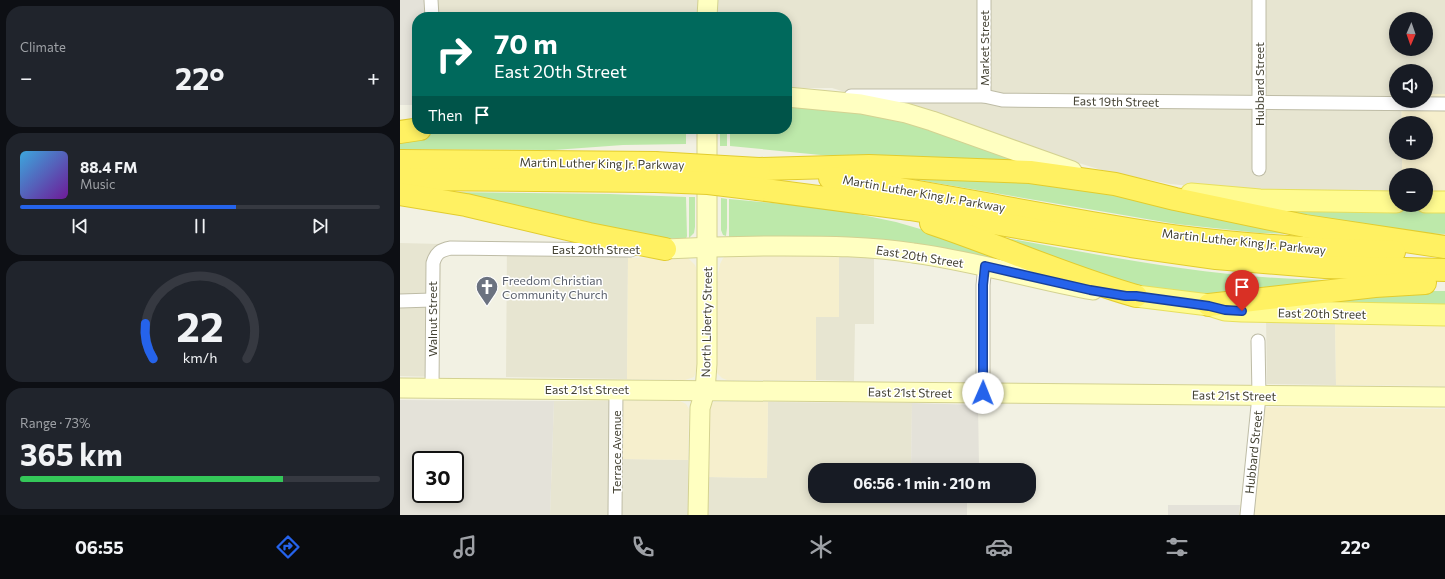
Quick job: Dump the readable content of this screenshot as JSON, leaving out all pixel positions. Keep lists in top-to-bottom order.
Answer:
{
  "streets": {
    "highway": ["Martin Luther King Jr. Parkway"],
    "main road": ["East 20th Street"],
    "street": [
      "Market Street",
      "Hubbard Street",
      "East 19th Street",
      "Walnut Street",
      "North Liberty Street",
      "East 21st Street",
      "Terrace Avenue"
    ]
  },
  "crossings": [
    ["Market Street", "East 19th Street"],
    ["Hubbard Street", "East 19th Street"],
    ["Hubbard Street", "East 21st Street"],
    ["East 20th Street", "Walnut Street"],
    ["East 20th Street", "North Liberty Street"],
    ["Walnut Street", "East 21st Street"],
    ["North Liberty Street", "East 21st Street"],
    ["East 21st Street", "Terrace Avenue"]
  ],
  "places": {
    "church": ["Freedom Christian Community Church"]
  },
  "north": "bottom",
  "page": {
    "tile": [
      "Climate",
      ["Range · 73%", "365 km"]
    ],
    "map_buttons": ["+", "−"],
    "turn": ["70 m", "East 20th Street"],
    "heat": ["−", "22°", "+"],
    "then": "Then",
    "song": ["88.4 FM", "Music"],
    "limit": "30",
    "trip": "06:56 · 1 min · 210 m",
    "tabs": ["06:55", "22°"],
    "gauge": ["22", "km/h"]
  }
}
